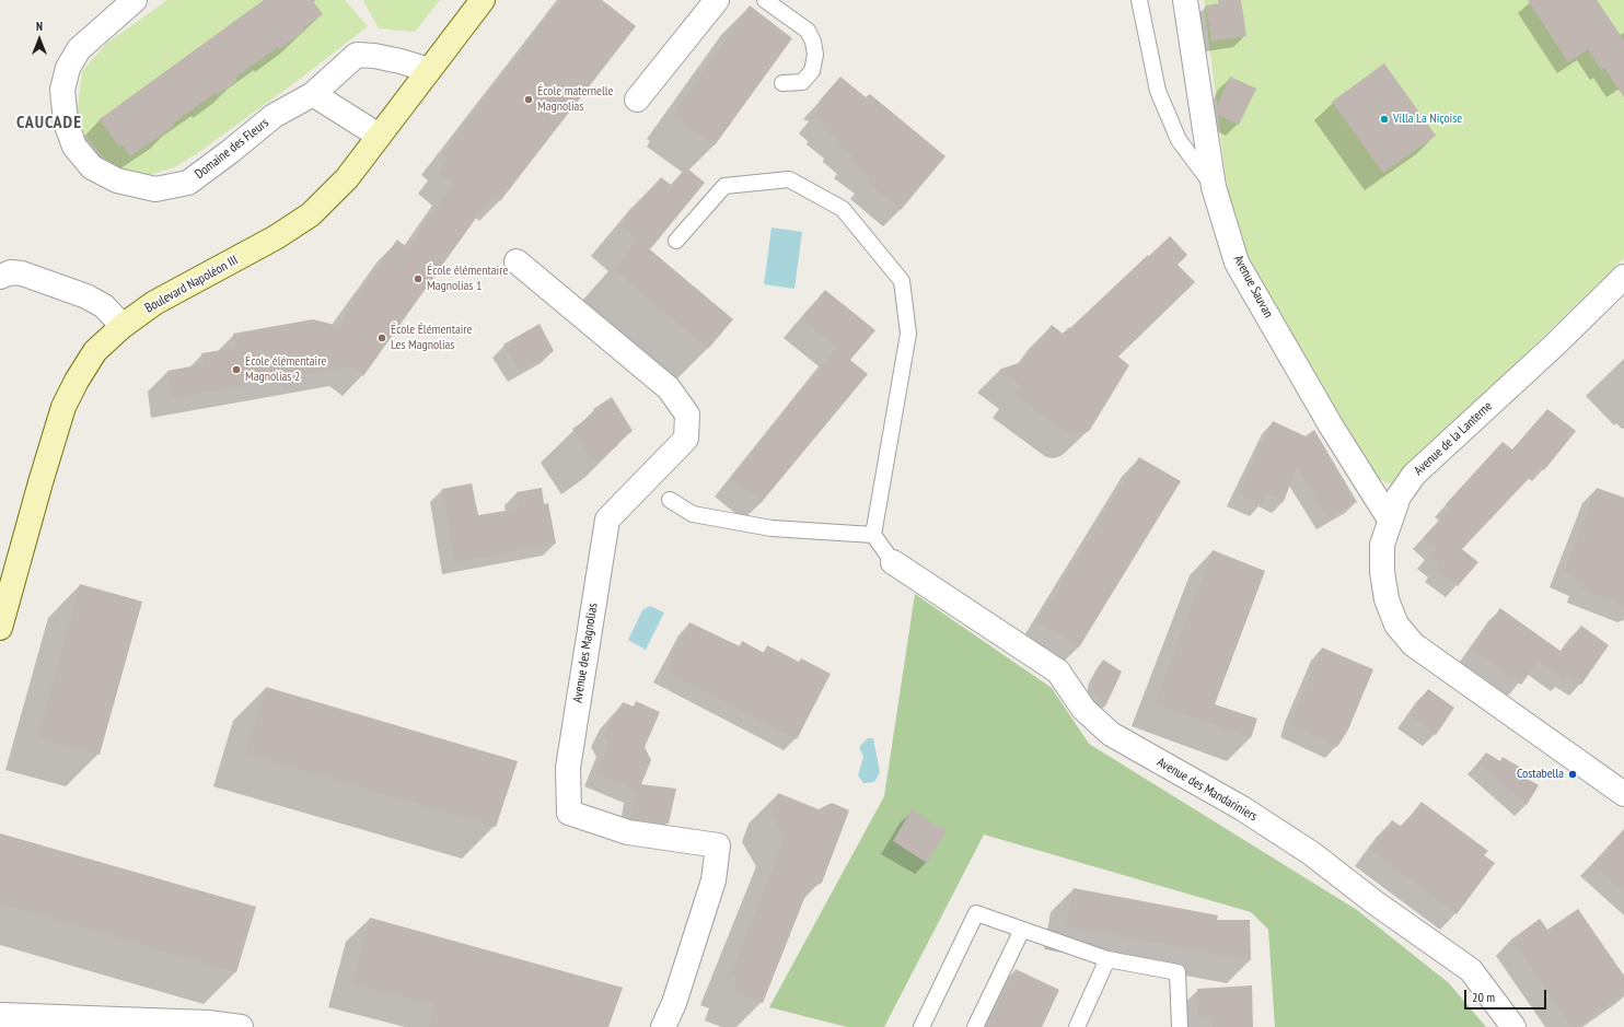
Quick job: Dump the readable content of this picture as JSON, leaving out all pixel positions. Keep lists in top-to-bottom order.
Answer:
{
  "streets": {
    "main road": ["Boulevard Napoléon III"],
    "street": [
      "Domaine des Fleurs",
      "Avenue Sauvan",
      "Avenue de la Lanterne",
      "Avenue des Magnolias",
      "Avenue des Mandariniers"
    ]
  },
  "crossings": [
    ["Domaine des Fleurs", "Boulevard Napoléon III"],
    ["Avenue Sauvan", "Avenue de la Lanterne"]
  ],
  "districts": ["CAUCADE"],
  "places": [
    "École maternelle Magnolias",
    "Villa La Niçoise",
    "École élémentaire Magnolias 1",
    "École Élémentaire Les Magnolias",
    "École élémentaire Magnolias 2",
    "Costabella"
  ],
  "scale_bar": "20 m",
  "north": "top"
}
